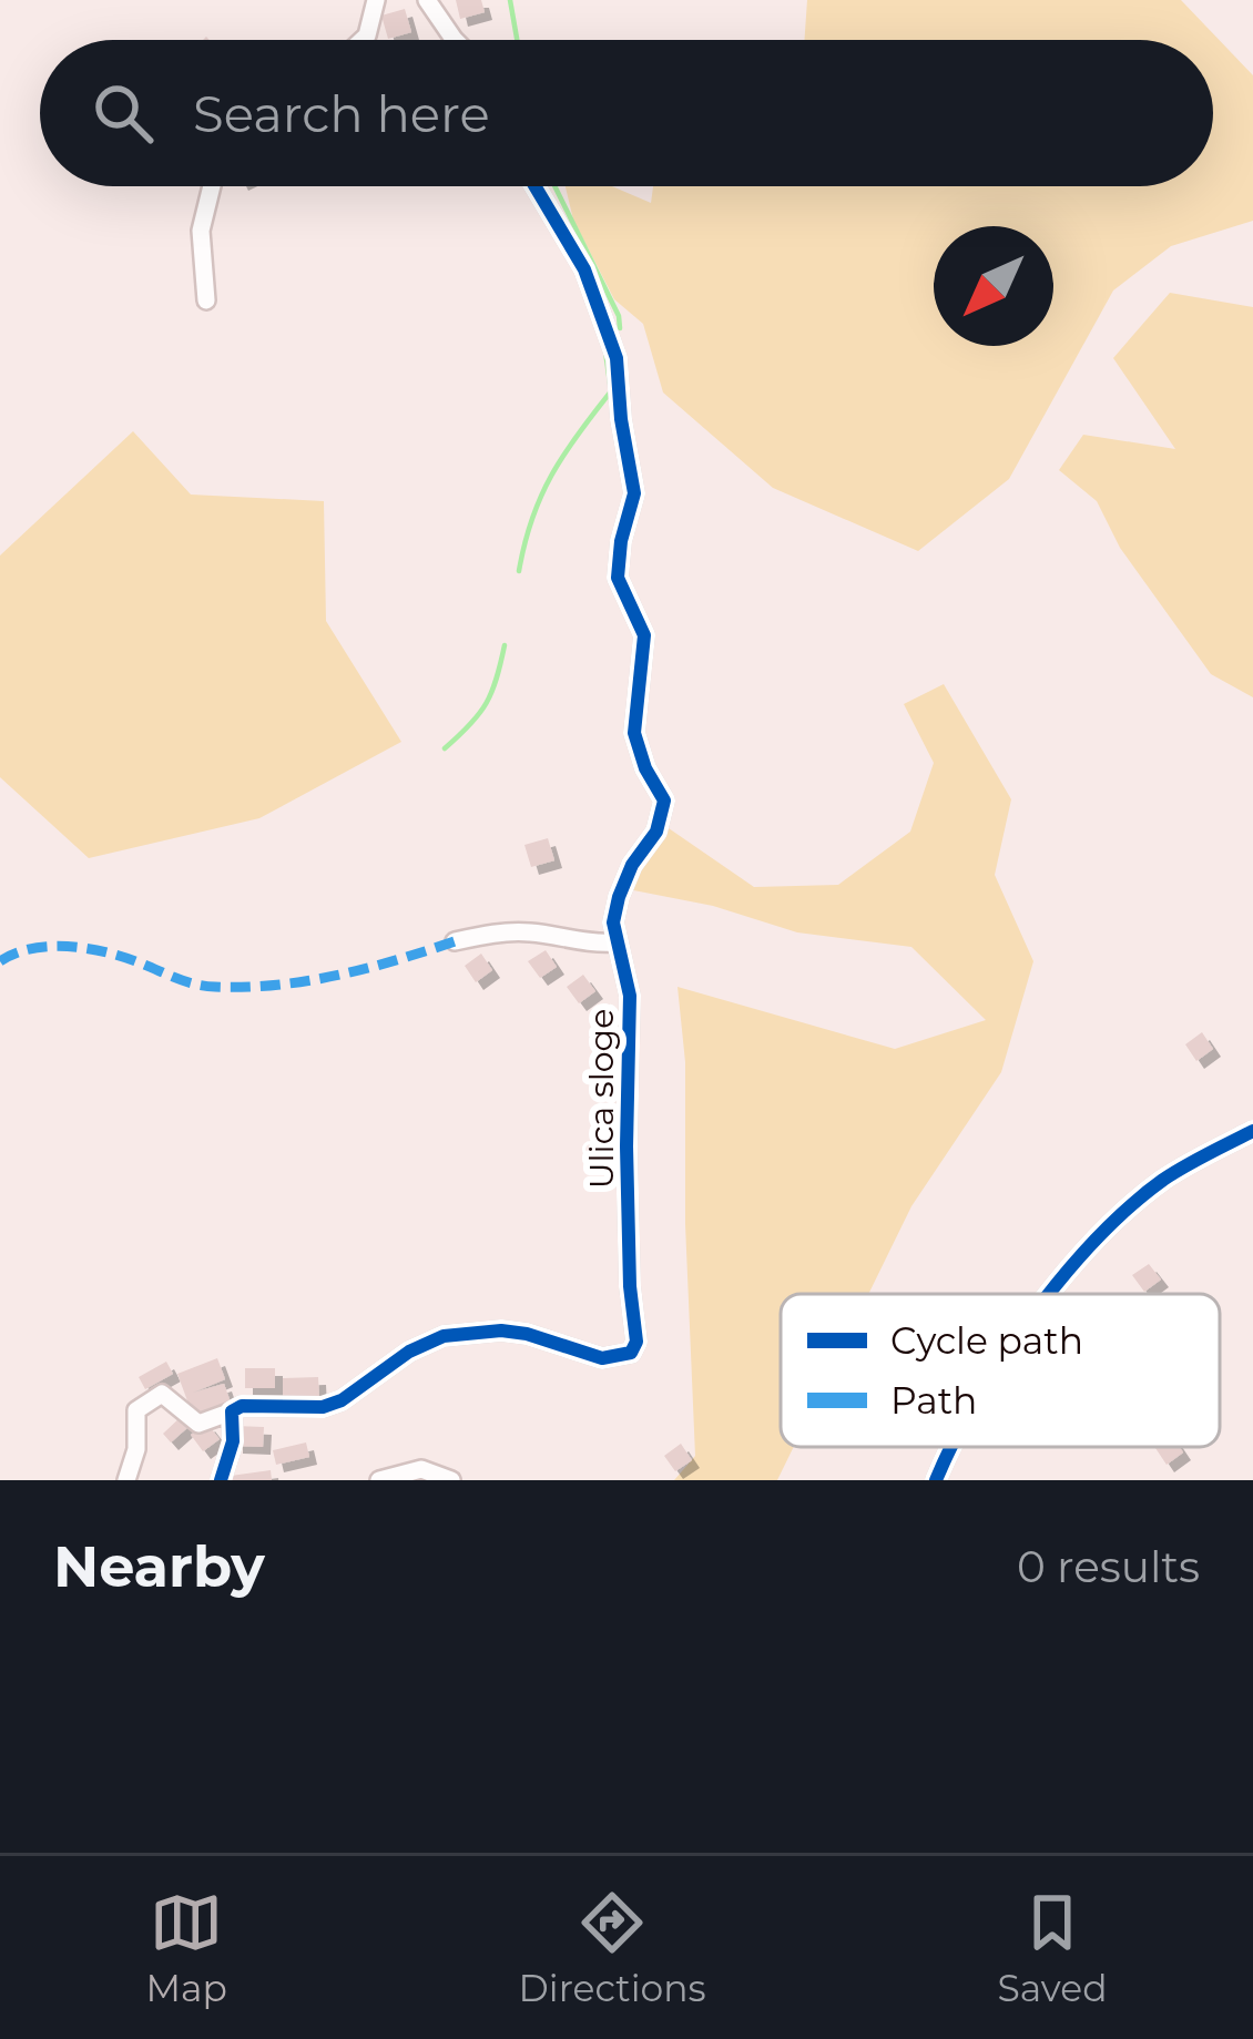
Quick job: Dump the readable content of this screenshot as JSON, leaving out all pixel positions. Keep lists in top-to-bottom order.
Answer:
{
  "streets": {
    "street": ["Ulica sloge"]
  },
  "legend": ["Cycle path", "Path"],
  "north": "bottom left",
  "page": {
    "search": "Search here",
    "heading": ["Nearby", "0 results"],
    "nav": ["Map", "Directions", "Saved"]
  }
}
